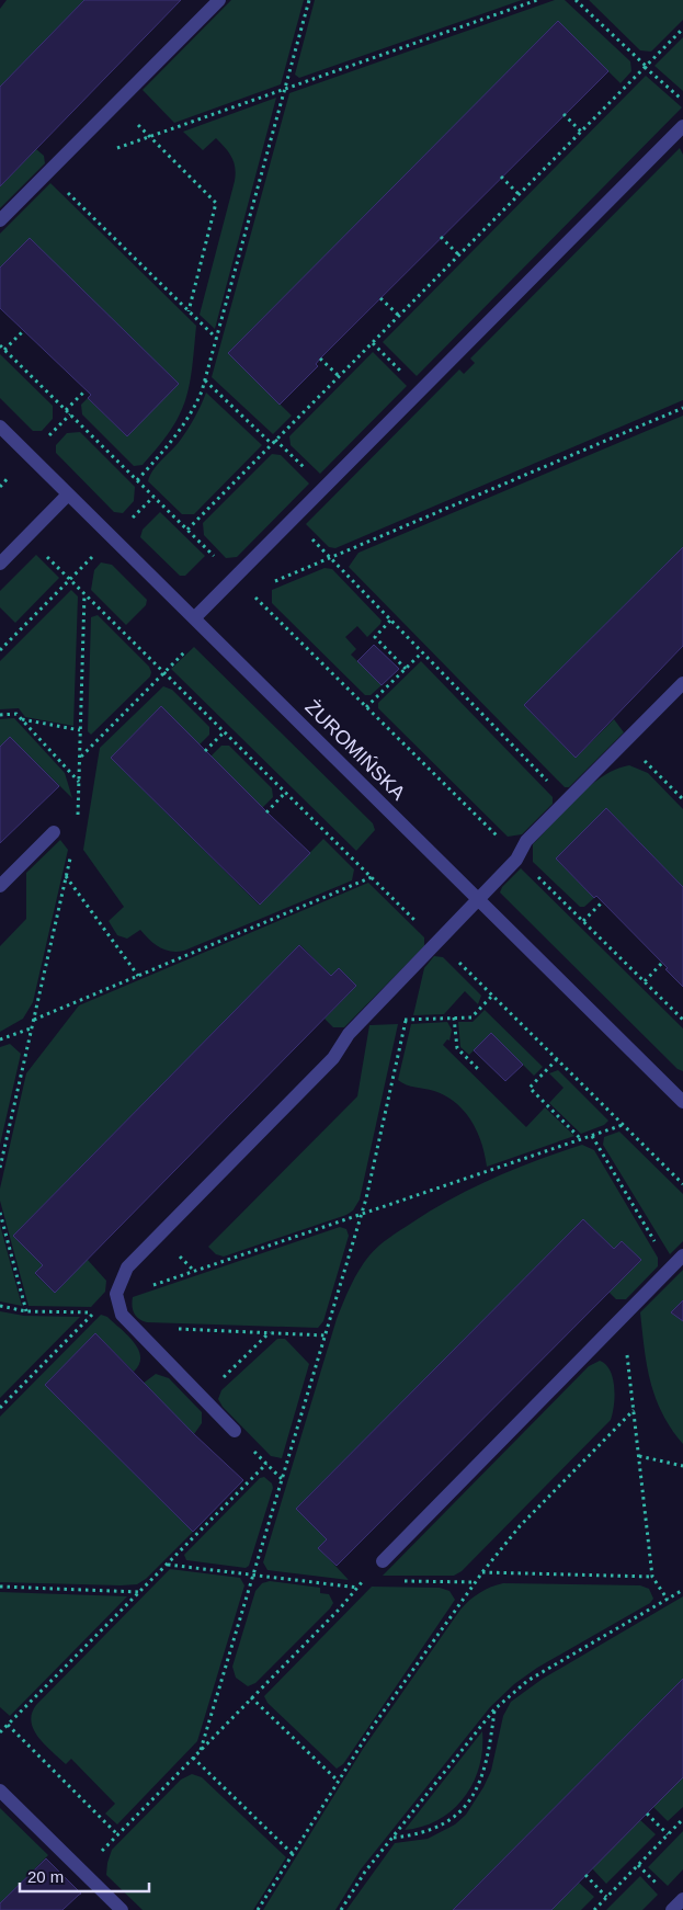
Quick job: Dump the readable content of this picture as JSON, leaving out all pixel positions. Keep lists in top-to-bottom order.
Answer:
{
  "streets": {
    "street": ["ŻUROMIŃSKA"]
  },
  "scale_bar": "20 m"
}
